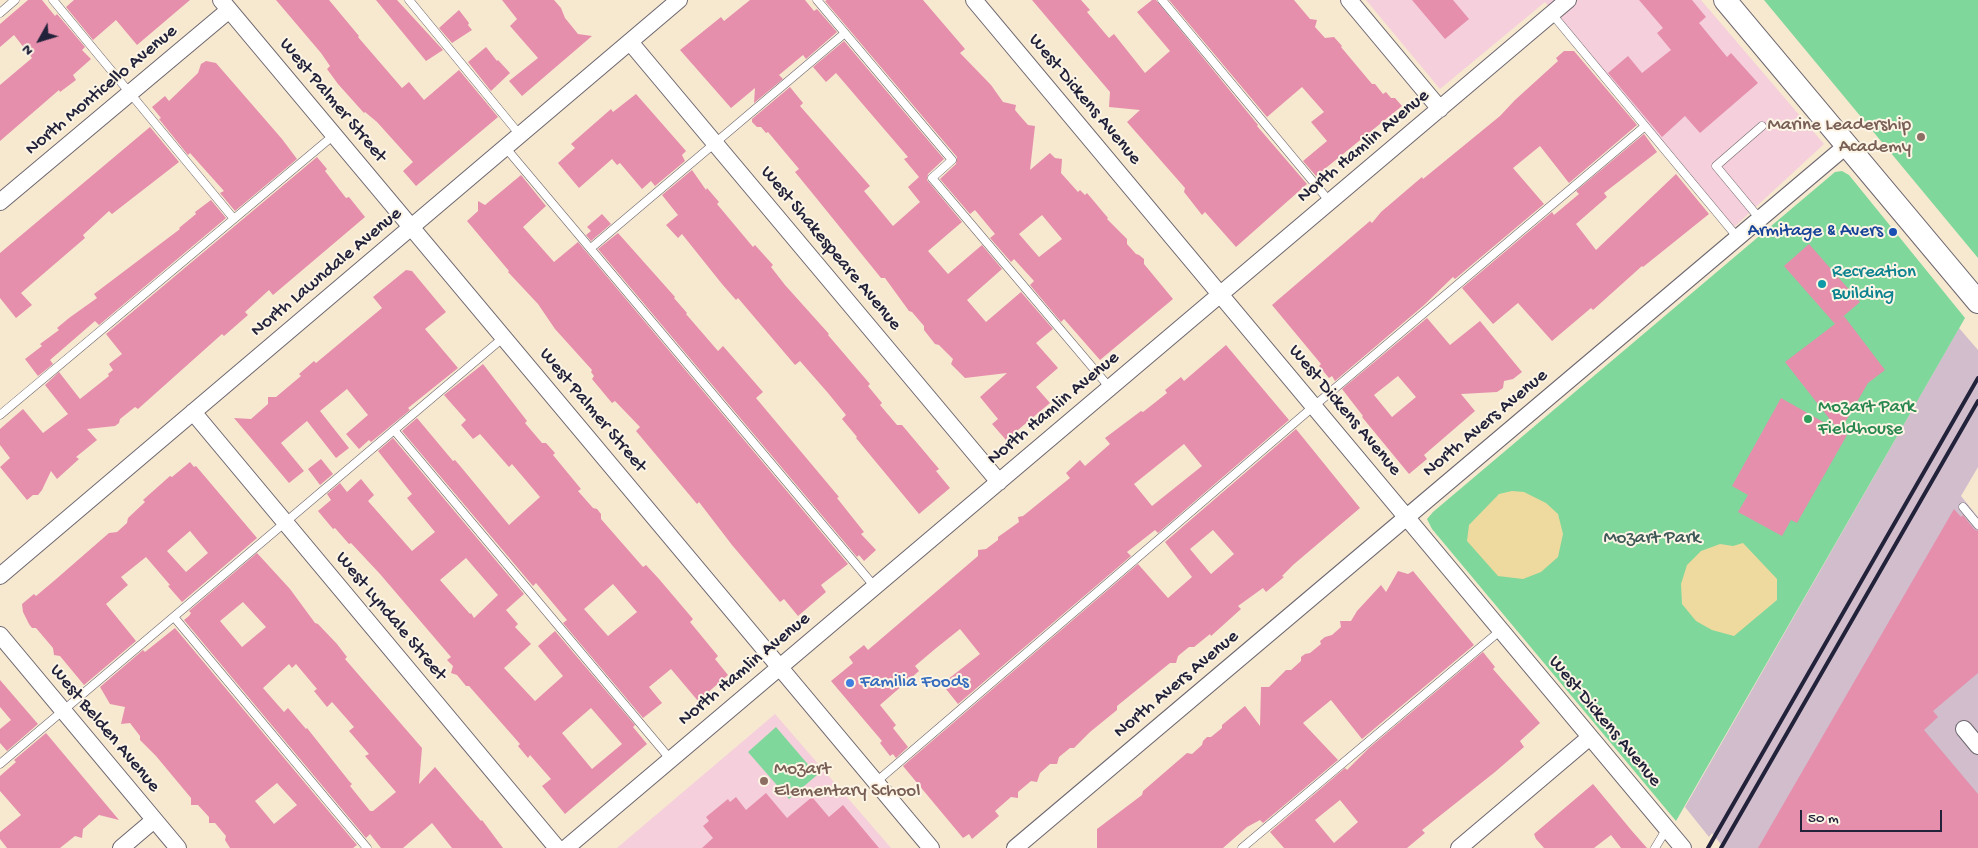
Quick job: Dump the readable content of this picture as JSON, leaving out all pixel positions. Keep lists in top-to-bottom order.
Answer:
{
  "streets": {
    "street": [
      "North Monticello Avenue",
      "West Dickens Avenue",
      "West Palmer Street",
      "North Hamlin Avenue",
      "West Shakespeare Avenue",
      "North Lawndale Avenue",
      "North Avers Avenue",
      "West Lyndale Street",
      "West Belden Avenue"
    ]
  },
  "crossings": [
    ["North Monticello Avenue", "West Palmer Street"],
    ["West Dickens Avenue", "North Hamlin Avenue"],
    ["West Dickens Avenue", "North Avers Avenue"],
    ["West Palmer Street", "North Hamlin Avenue"],
    ["West Palmer Street", "North Lawndale Avenue"],
    ["North Hamlin Avenue", "West Shakespeare Avenue"],
    ["West Shakespeare Avenue", "North Lawndale Avenue"],
    ["North Lawndale Avenue", "West Lyndale Street"]
  ],
  "parks": ["Mozart Park"],
  "places": [
    "Marine Leadership Academy",
    "Armitage & Avers",
    "Recreation Building",
    "Mozart Park Fieldhouse",
    "Familia Foods",
    "Mozart Elementary School"
  ],
  "scale_bar": "50 m",
  "north": "bottom left"
}
